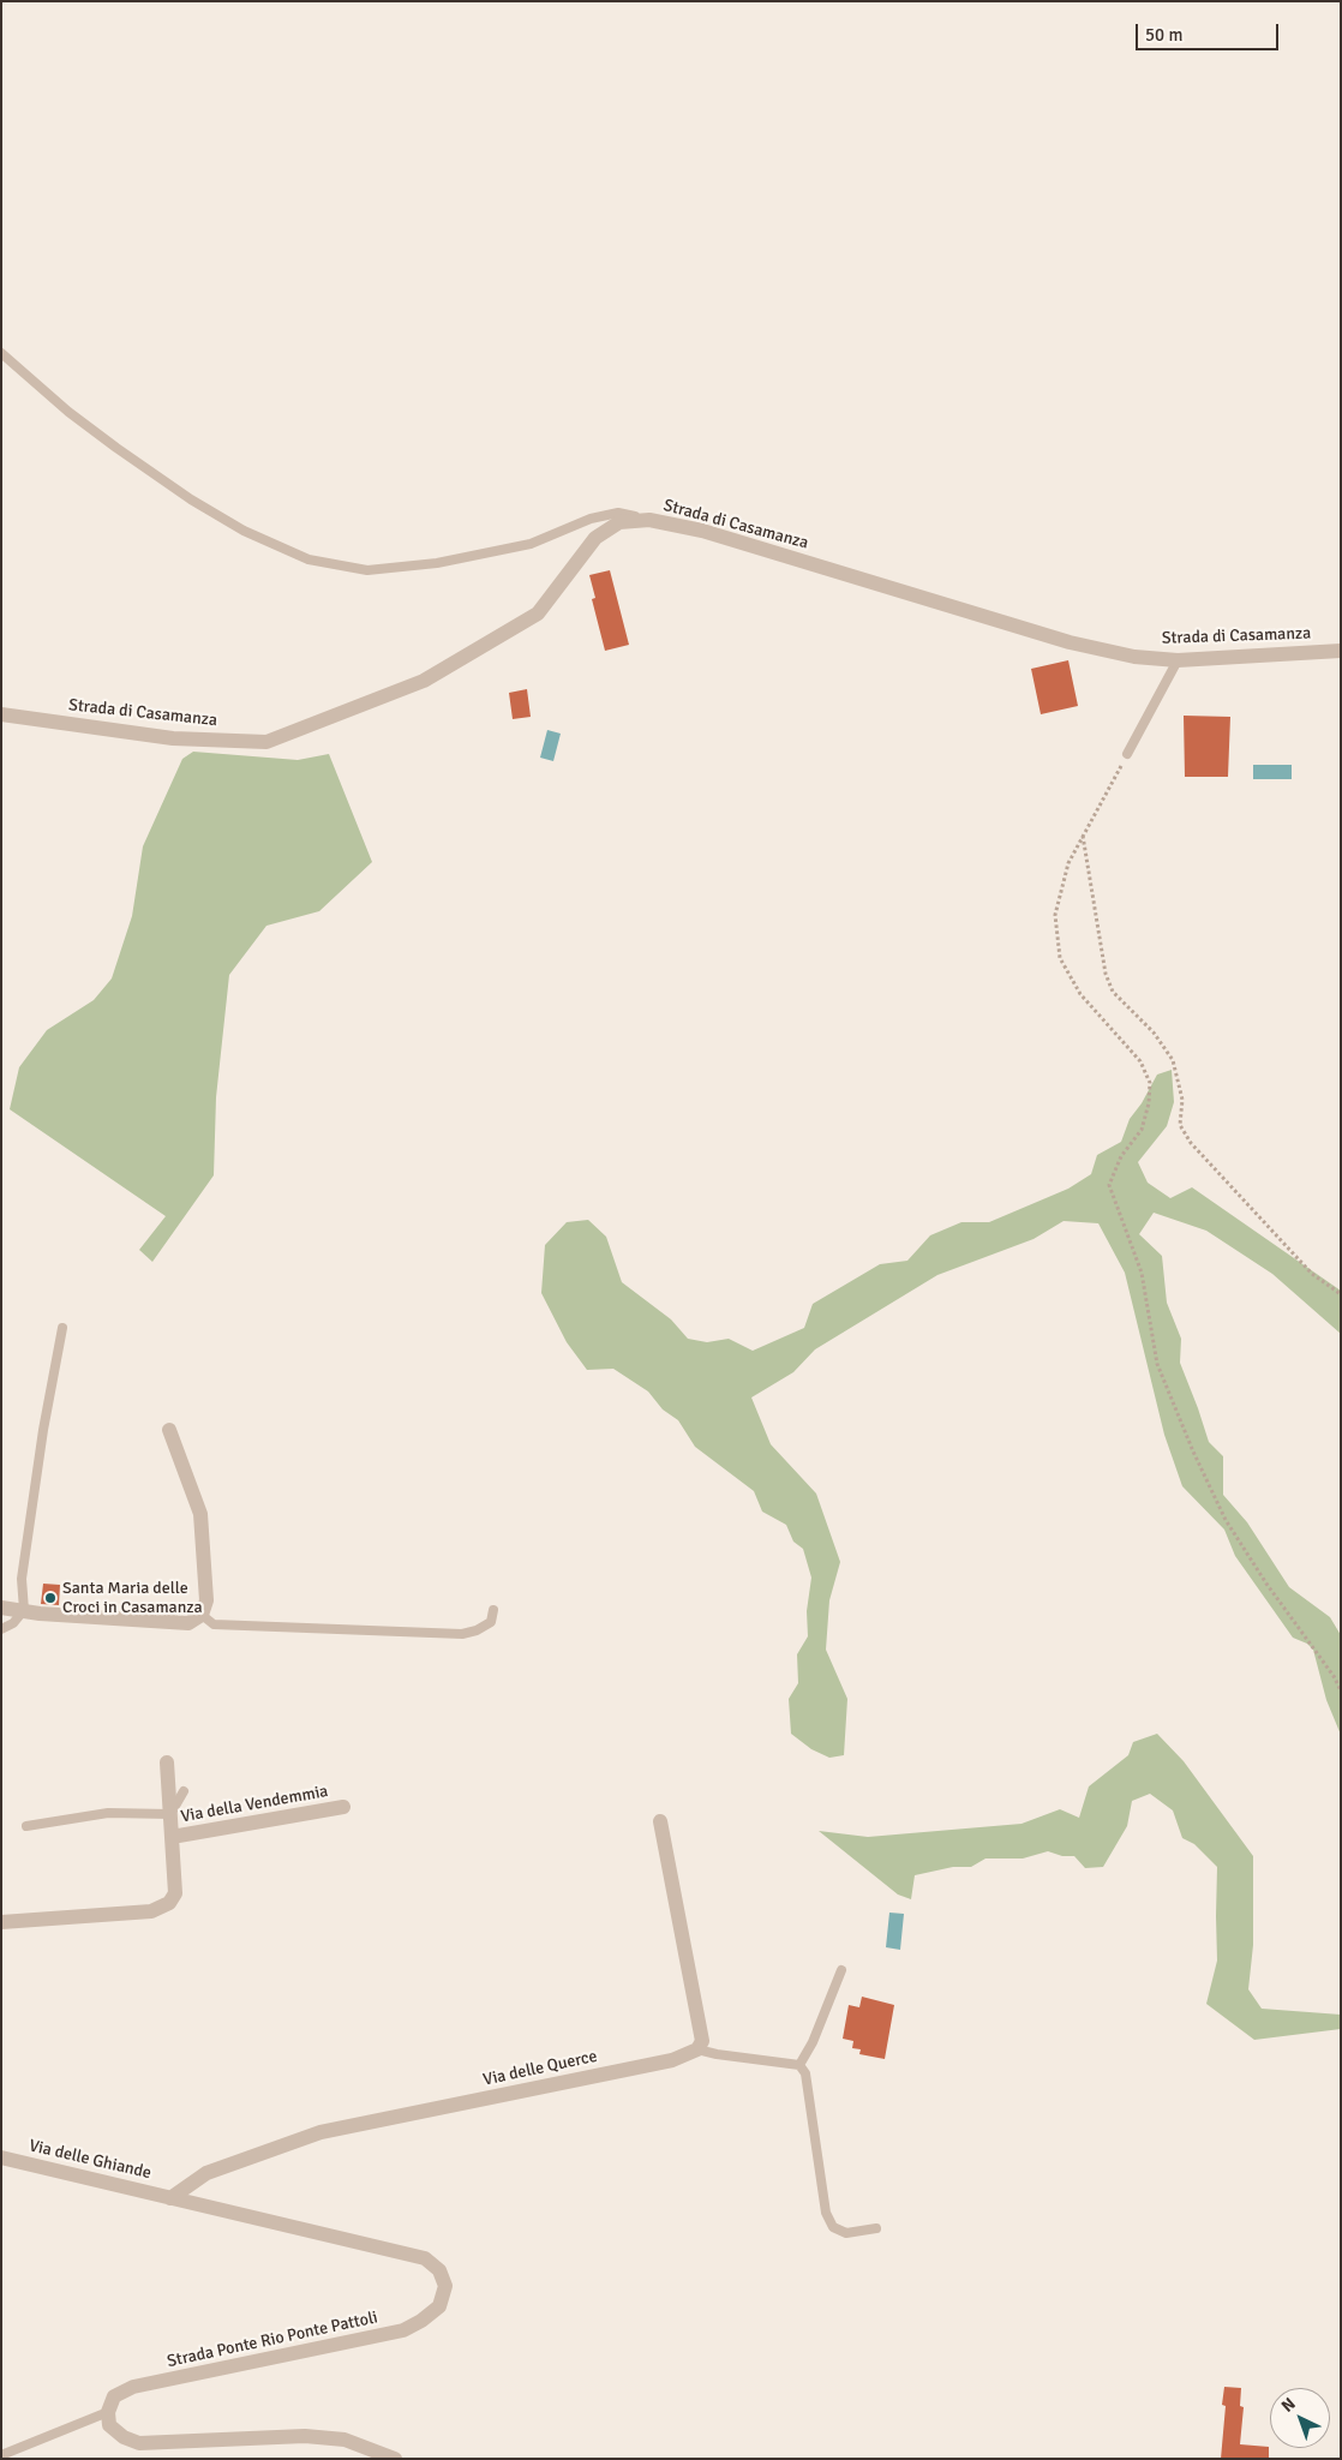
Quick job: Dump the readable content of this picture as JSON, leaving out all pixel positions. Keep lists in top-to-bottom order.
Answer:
{
  "streets": {
    "street": [
      "Strada di Casamanza",
      "Via della Vendemmia",
      "Via delle Querce",
      "Via delle Ghiande",
      "Strada Ponte Rio Ponte Pattoli"
    ]
  },
  "crossings": [
    ["Via delle Querce", "Via delle Ghiande"],
    ["Via delle Querce", "Strada Ponte Rio Ponte Pattoli"],
    ["Via delle Ghiande", "Strada Ponte Rio Ponte Pattoli"]
  ],
  "places": ["Santa Maria delle Croci in Casamanza"],
  "scale_bar": "50 m",
  "north": "top left"
}
